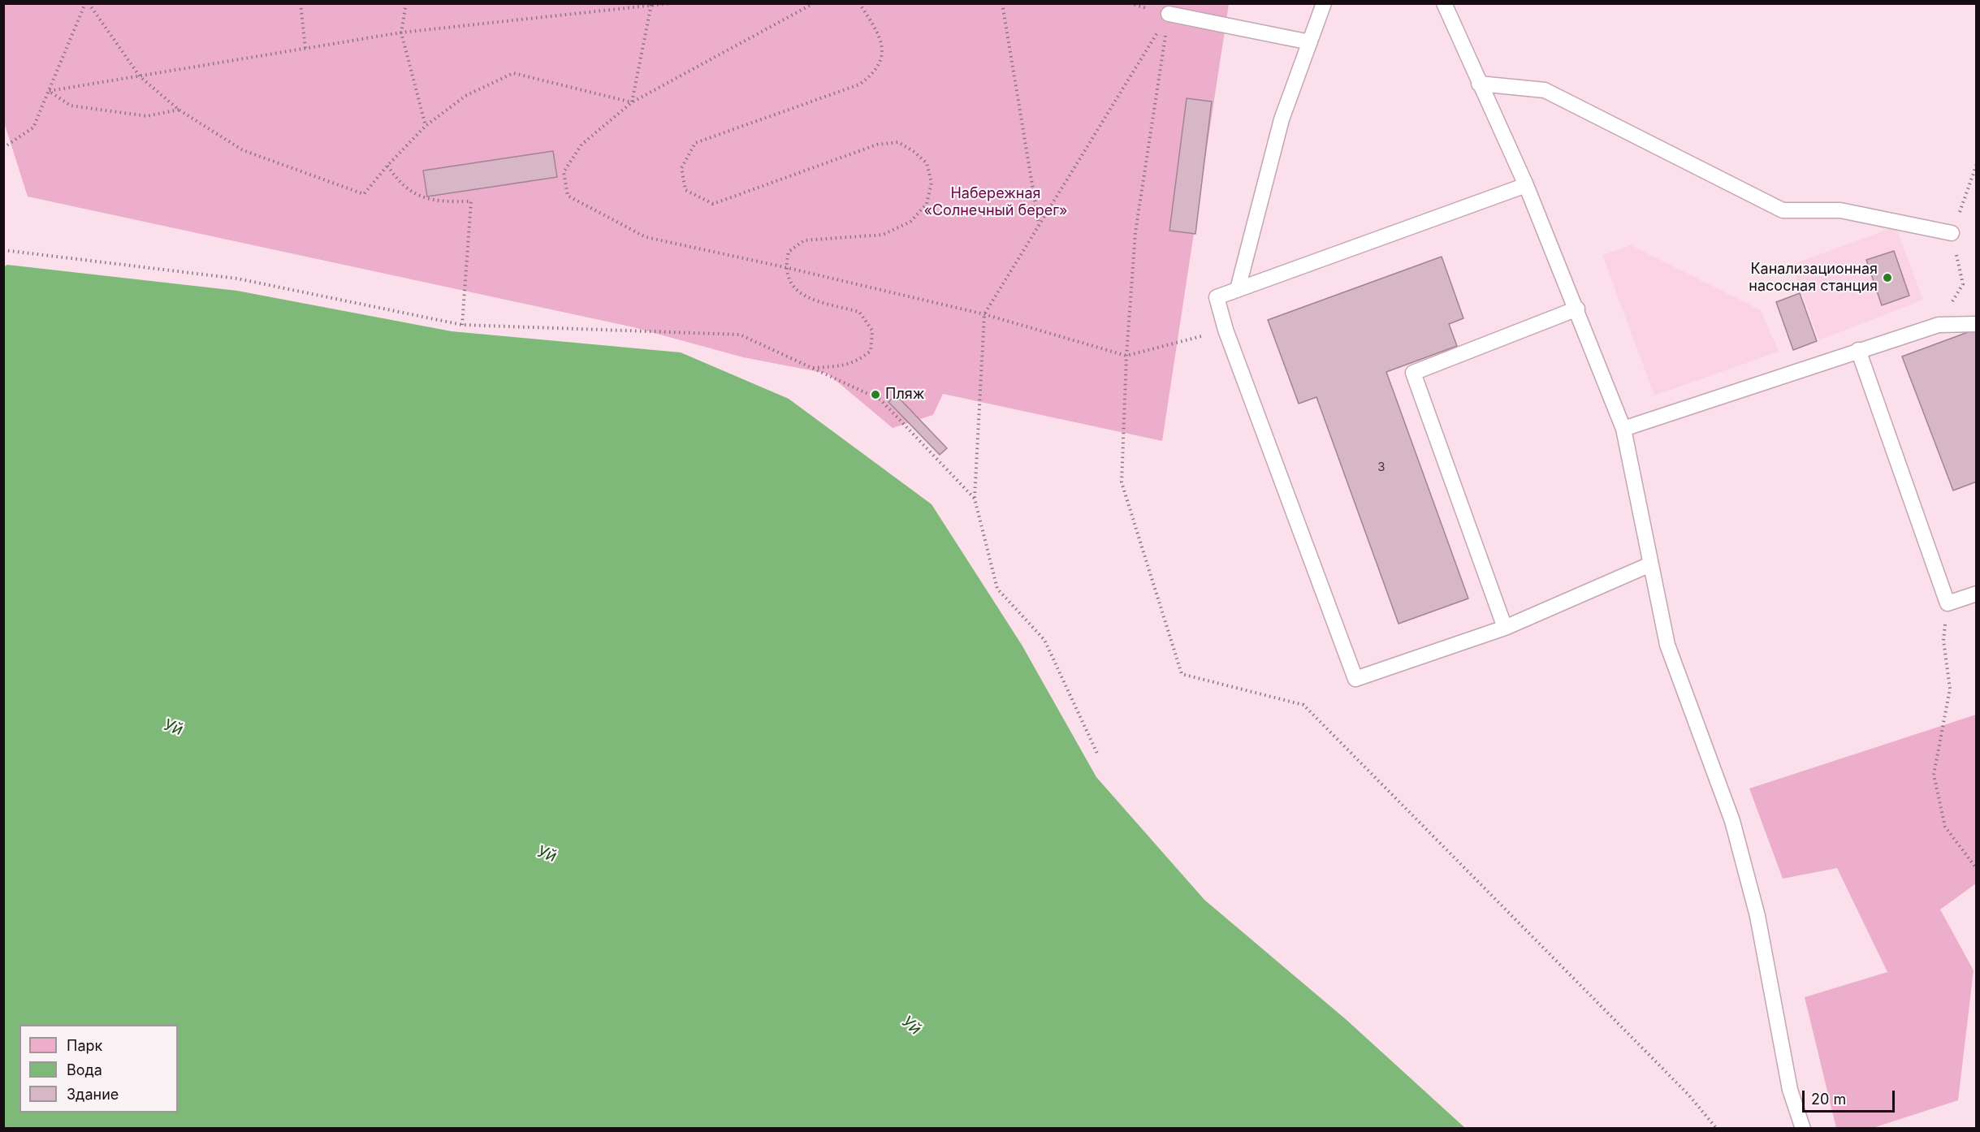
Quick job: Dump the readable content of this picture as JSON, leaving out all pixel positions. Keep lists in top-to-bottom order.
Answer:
{
  "water": ["Уй"],
  "parks": ["Набережная «Солнечный берег»"],
  "places": ["Канализационная насосная станция", "Пляж"],
  "house_numbers": ["3"],
  "legend": ["Парк", "Вода", "Здание"],
  "scale_bar": "20 m"
}
